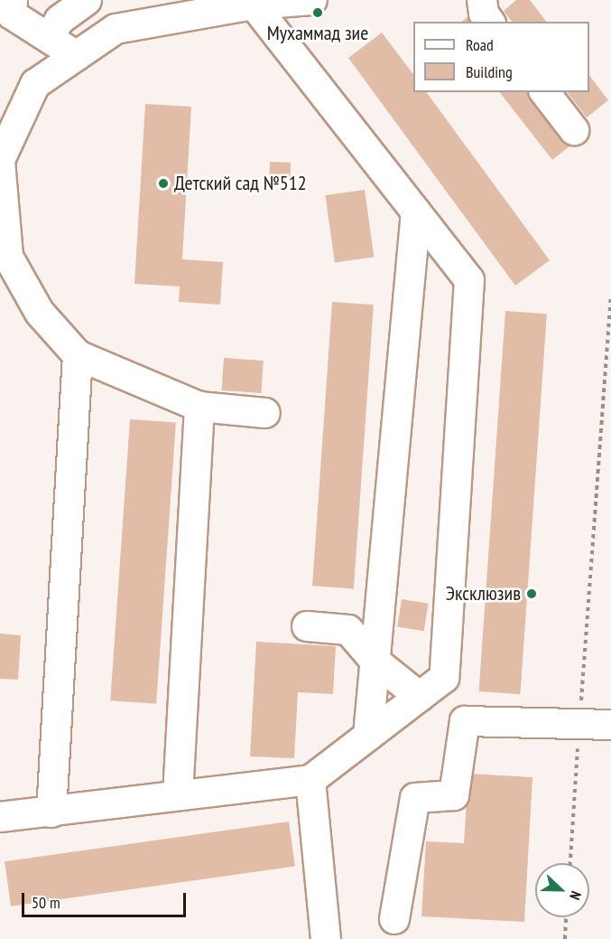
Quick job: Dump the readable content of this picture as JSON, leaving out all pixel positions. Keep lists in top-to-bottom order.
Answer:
{
  "places": ["Мухаммад зие", "Детский сад №512", "Эксклюзив"],
  "legend": ["Road", "Building"],
  "scale_bar": "50 m",
  "north": "right"
}
